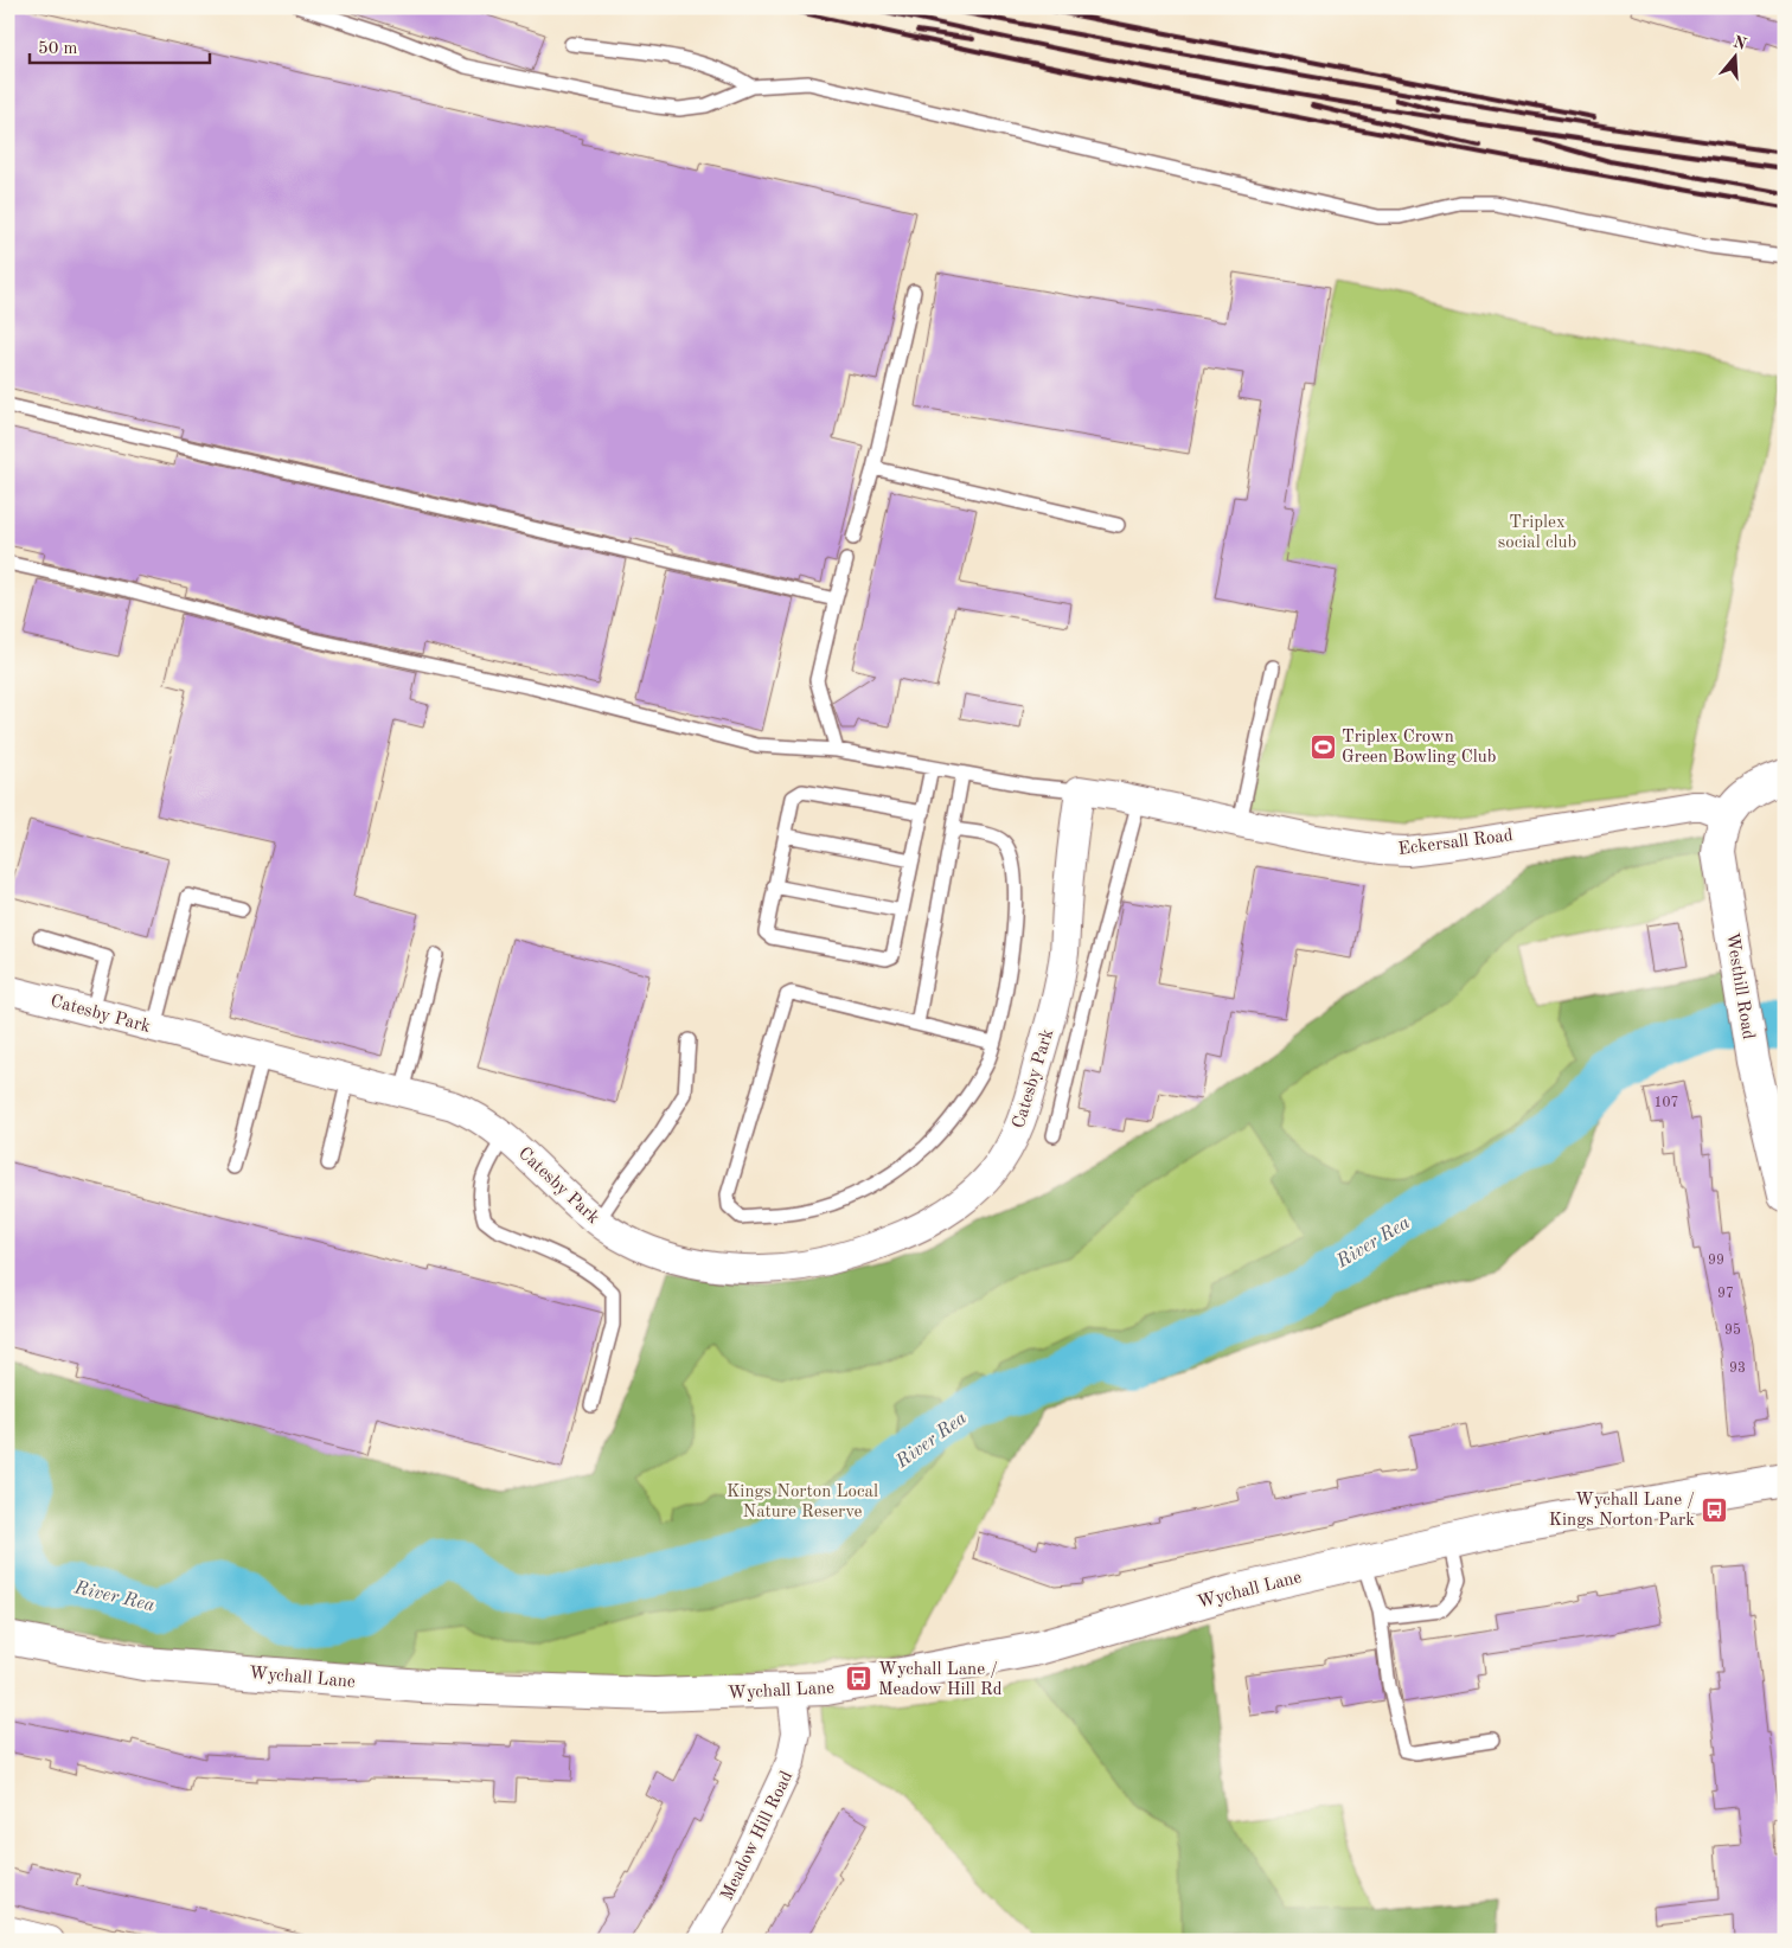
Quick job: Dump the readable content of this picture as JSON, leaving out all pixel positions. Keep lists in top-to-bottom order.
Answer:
{
  "streets": {
    "street": [
      "Eckersall Road",
      "Westhill Road",
      "Catesby Park",
      "Wychall Lane",
      "Meadow Hill Road"
    ]
  },
  "crossings": [
    ["Eckersall Road", "Westhill Road"],
    ["Eckersall Road", "Catesby Park"],
    ["Wychall Lane", "Meadow Hill Road"]
  ],
  "water": ["River Rea"],
  "parks": ["Triplex social club", "Kings Norton Local Nature Reserve"],
  "places": {
    "sports": ["Triplex Crown Green Bowling Club"],
    "bus stop": ["Wychall Lane / Kings Norton Park", "Wychall Lane / Meadow Hill Rd"]
  },
  "house_numbers": [
    "107",
    "99",
    "97",
    "95",
    "93"
  ],
  "scale_bar": "50 m",
  "north": "top"
}
